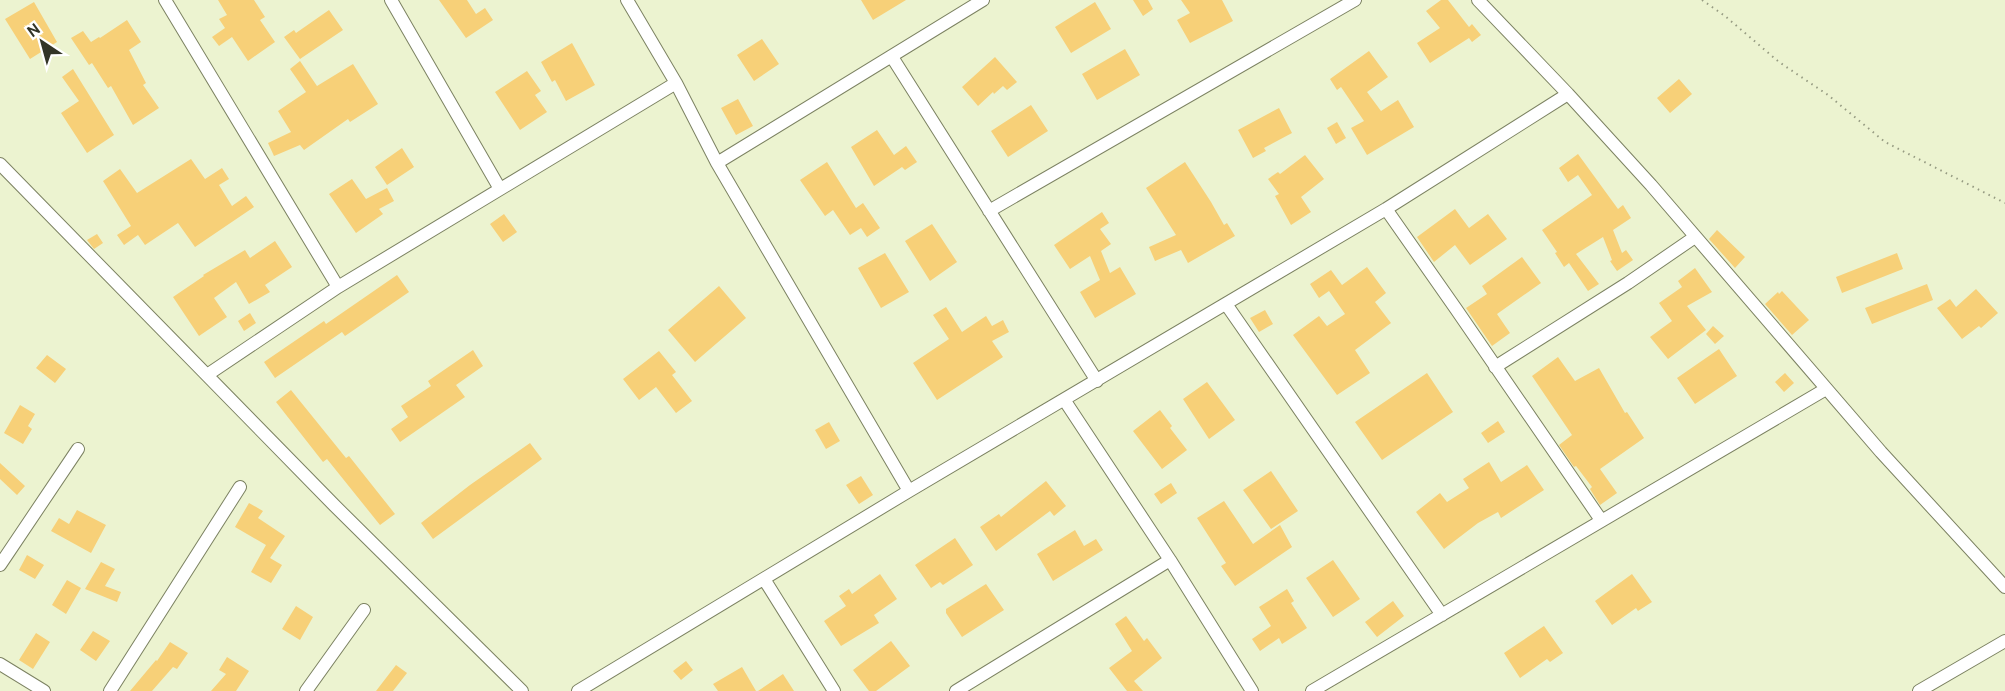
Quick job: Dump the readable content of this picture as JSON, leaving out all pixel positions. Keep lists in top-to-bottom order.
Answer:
{
  "north": "top left"
}
